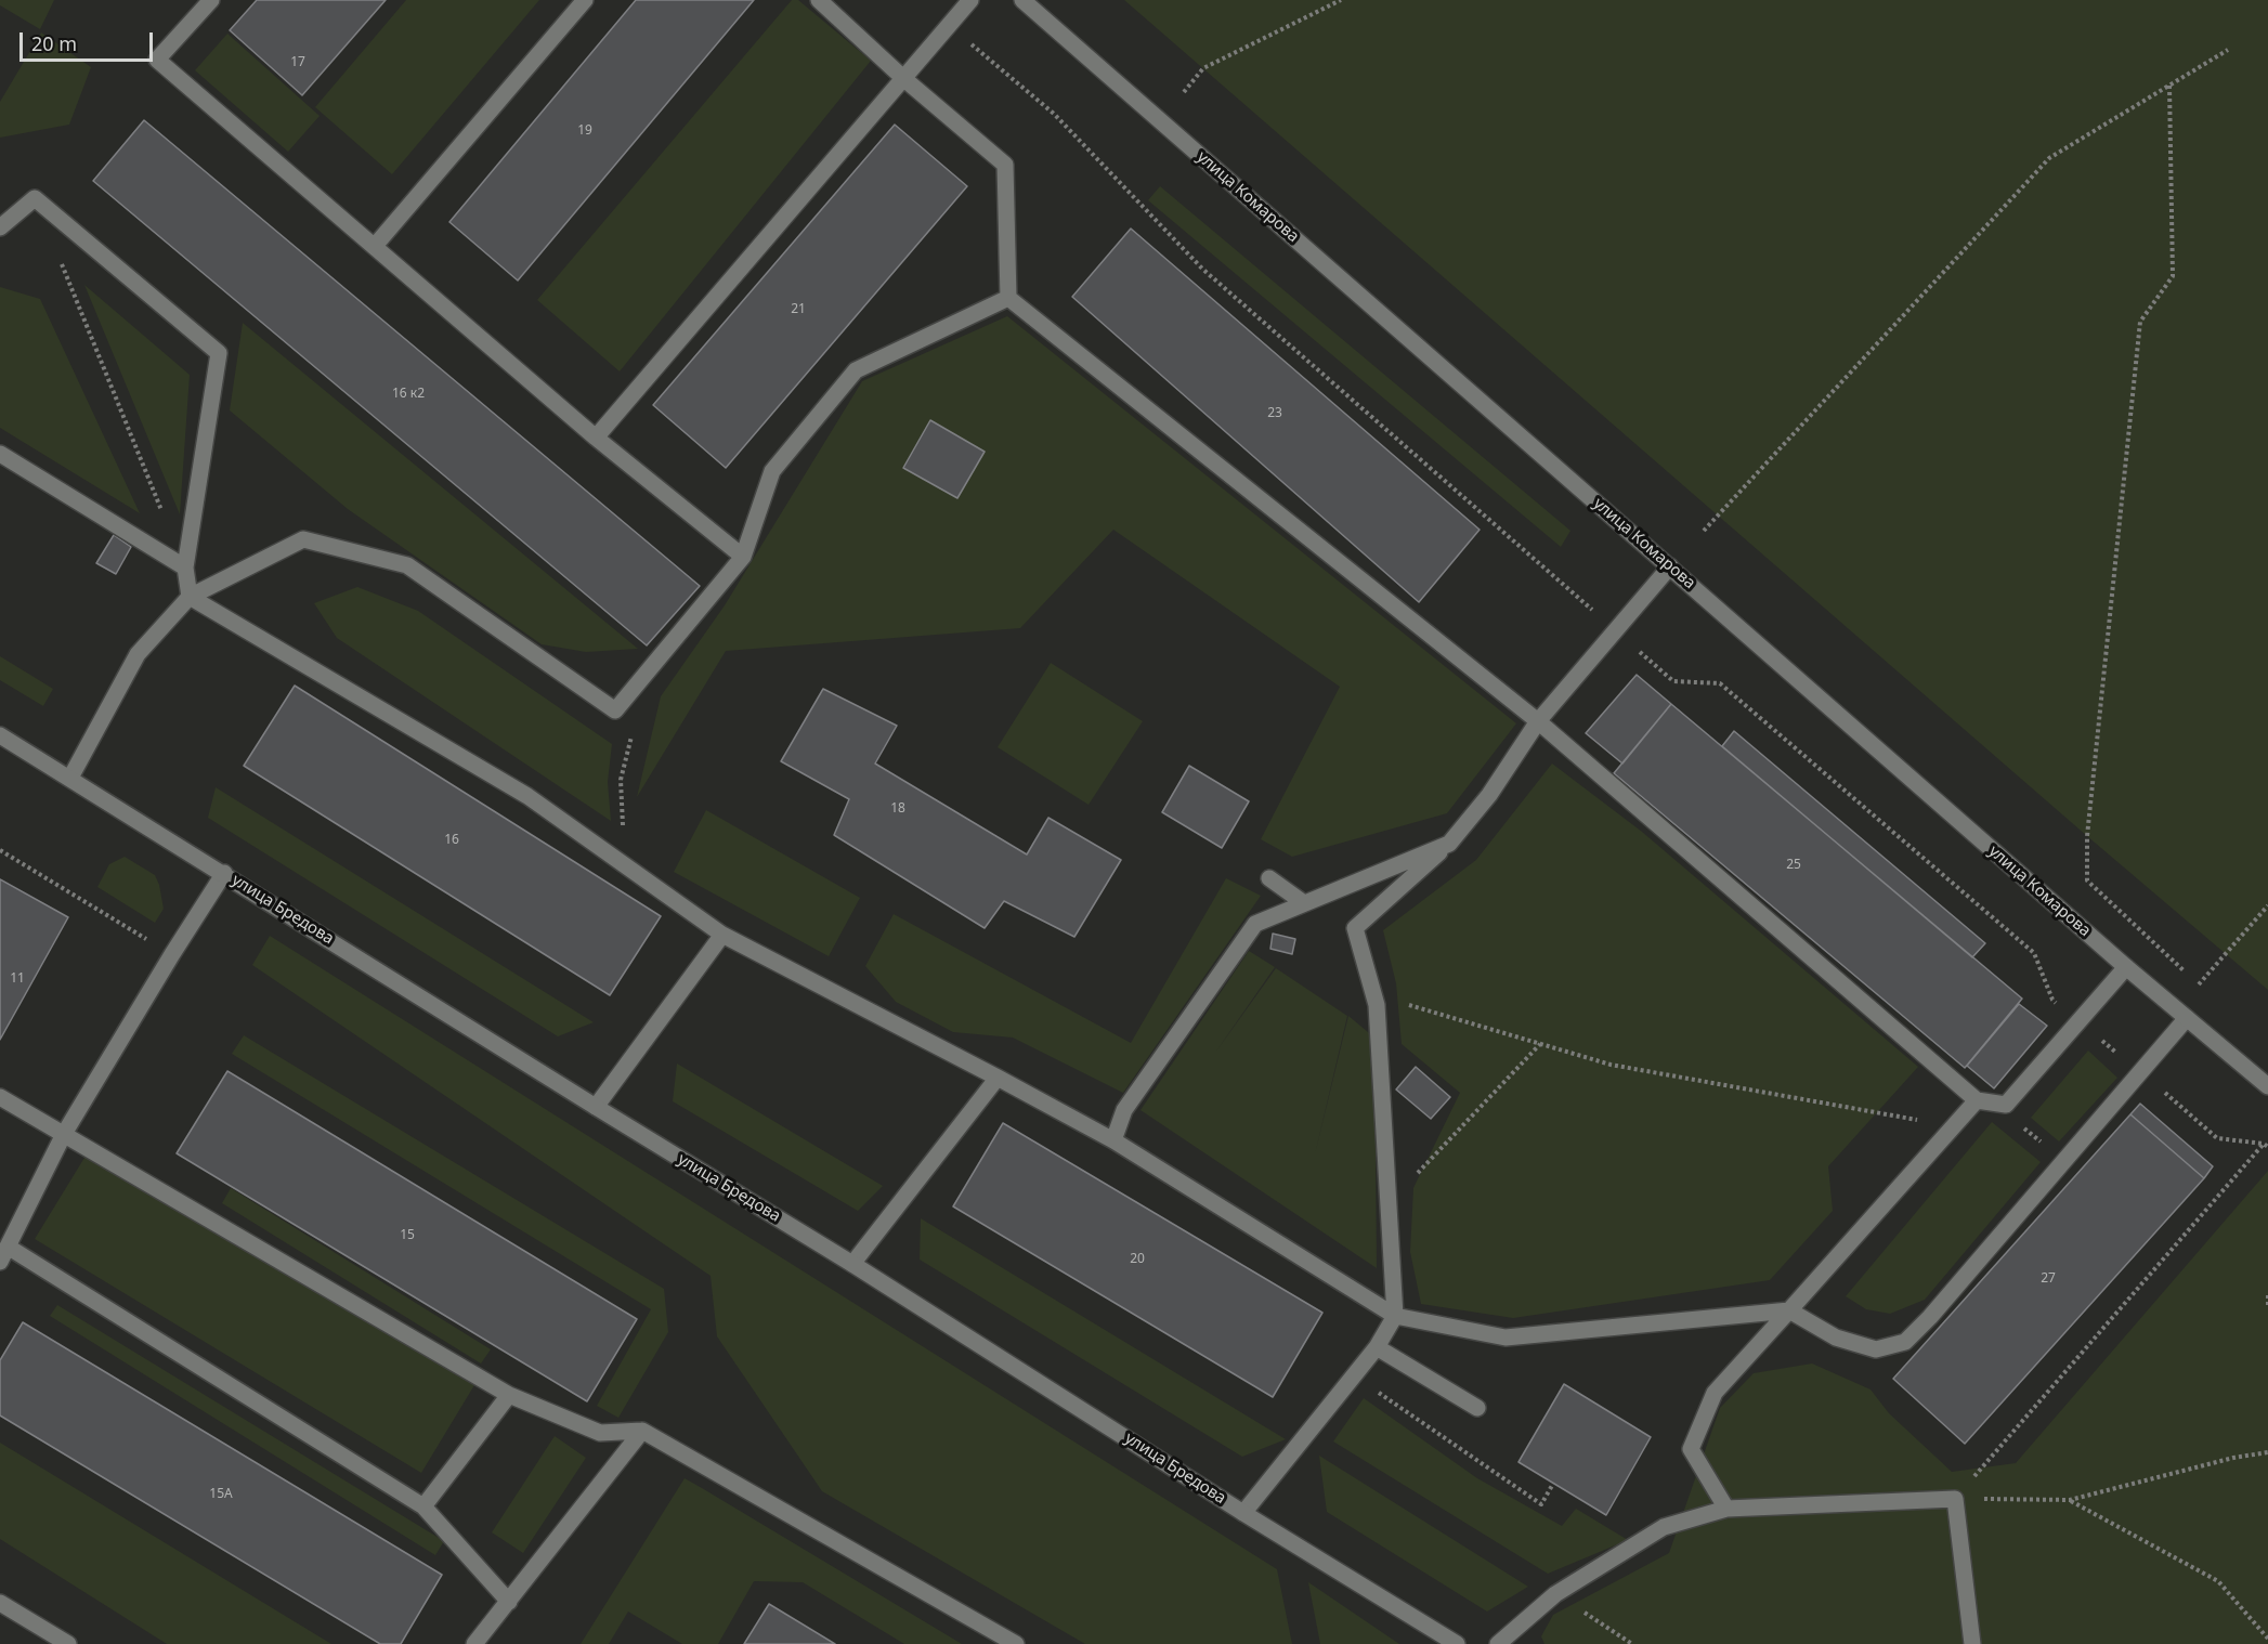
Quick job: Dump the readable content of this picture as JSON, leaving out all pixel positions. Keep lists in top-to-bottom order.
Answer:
{
  "streets": {
    "main road": ["улица Комарова", "улица Бредова"]
  },
  "house_numbers": [
    "17",
    "19",
    "21",
    "16 к2",
    "23",
    "18",
    "16",
    "25",
    "11",
    "15",
    "20",
    "27",
    "15А"
  ],
  "scale_bar": "20 m"
}
